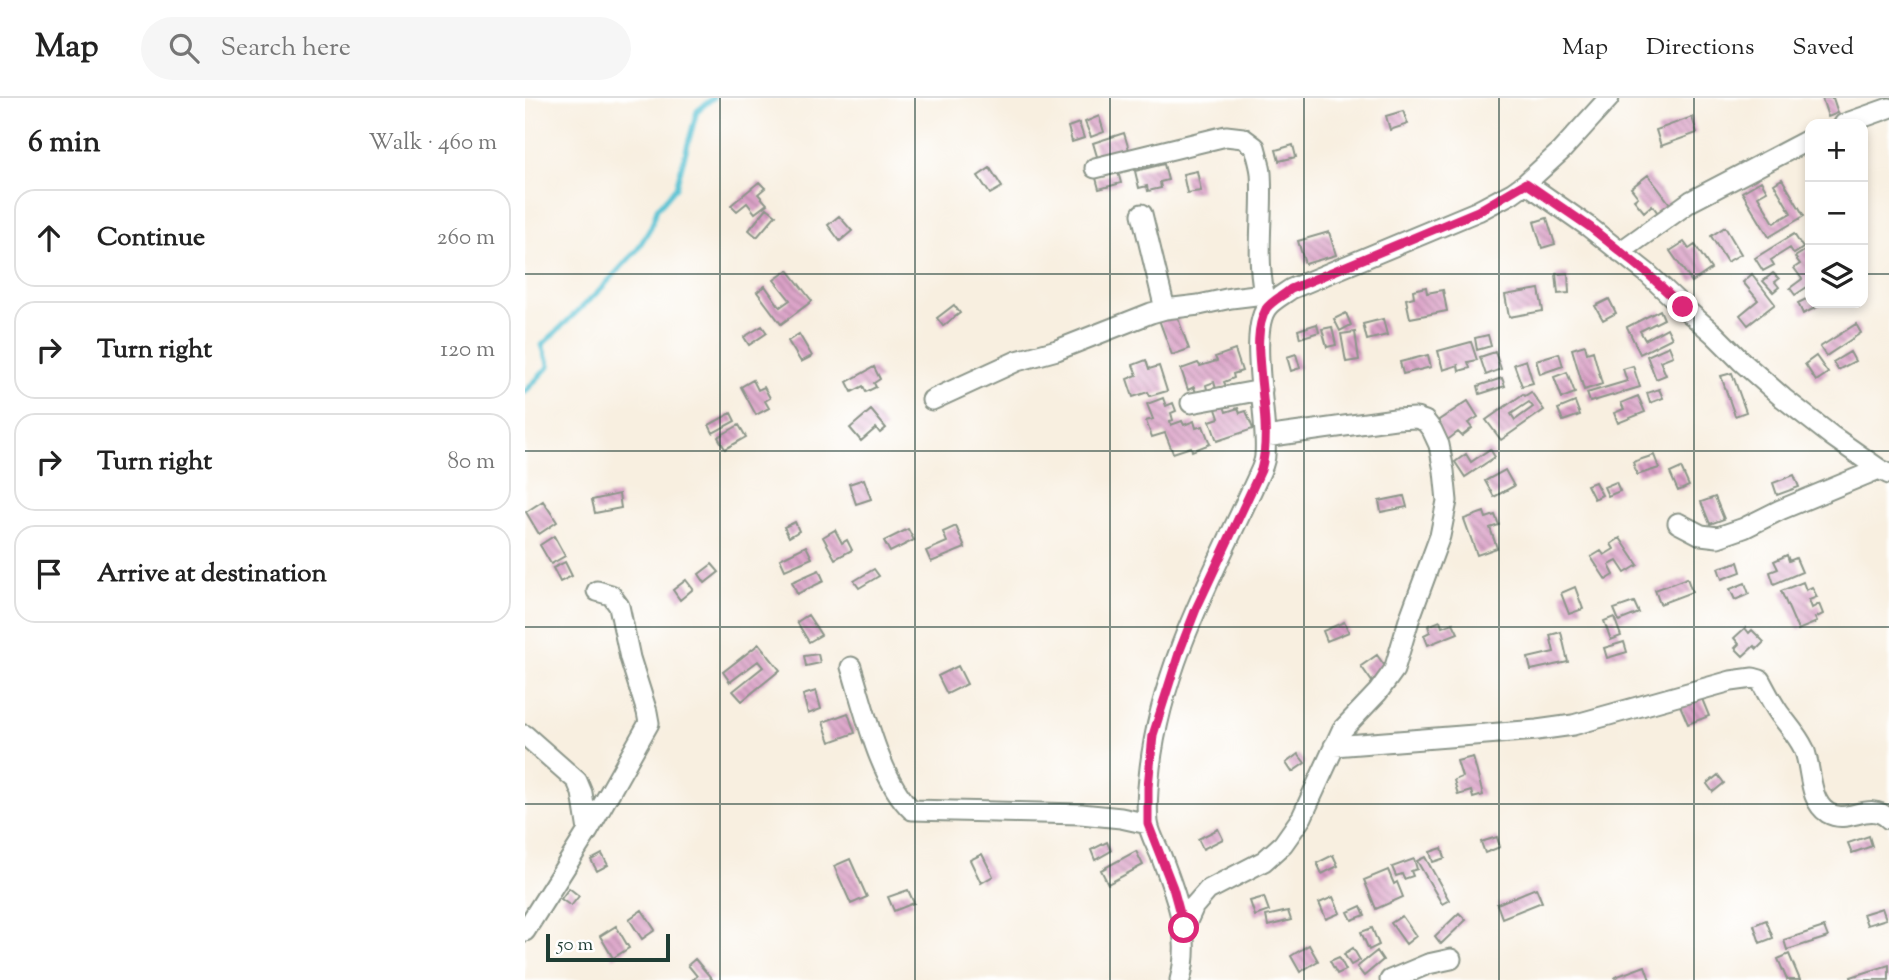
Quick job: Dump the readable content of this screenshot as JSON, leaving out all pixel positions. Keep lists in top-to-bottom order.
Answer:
{
  "scale_bar": "50 m",
  "page": {
    "header": "Map",
    "search": "Search here",
    "nav": ["Map", "Directions", "Saved"],
    "heading": ["6 min", "Walk · 460 m"],
    "map_buttons": ["+", "−"],
    "list": [
      ["Continue", "260 m"],
      ["Turn right", "120 m"],
      ["Turn right", "80 m"],
      "Arrive at destination"
    ],
    "scale": "50 m"
  }
}
